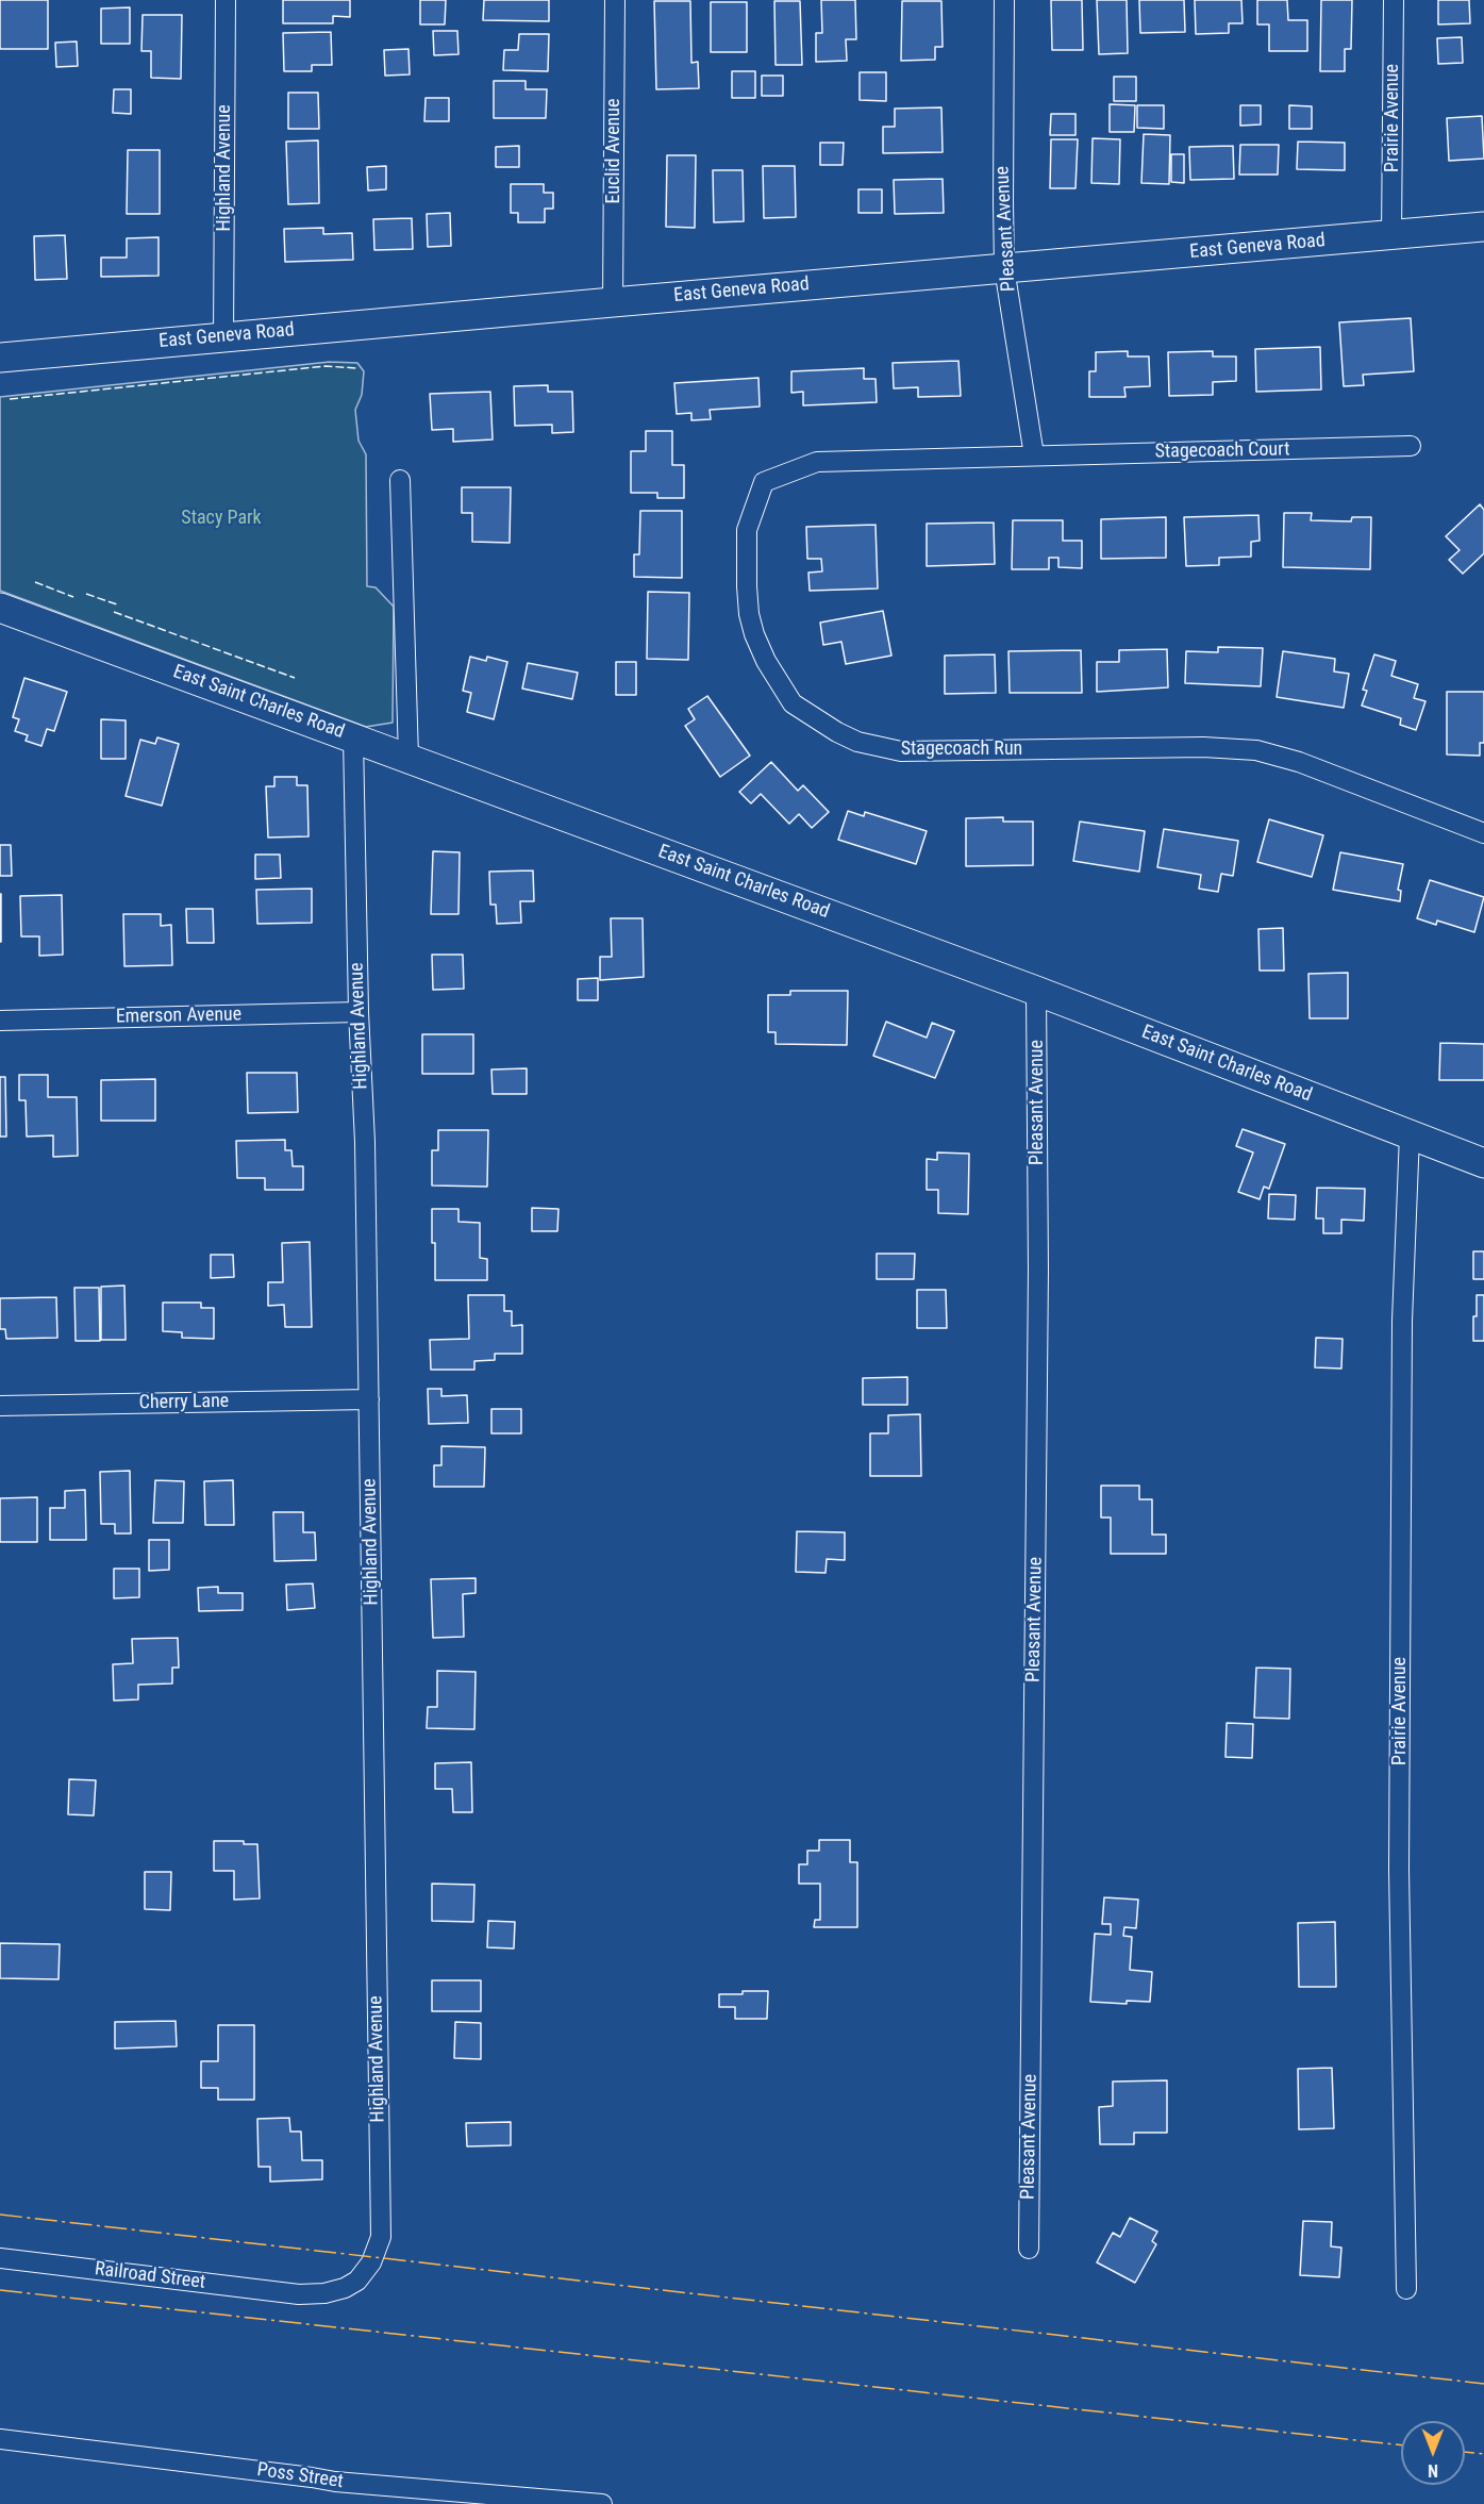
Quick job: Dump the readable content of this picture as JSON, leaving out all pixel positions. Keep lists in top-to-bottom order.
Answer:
{
  "streets": {
    "street": [
      "Prairie Avenue",
      "Euclid Avenue",
      "Highland Avenue",
      "Pleasant Avenue",
      "East Geneva Road",
      "Stagecoach Court",
      "East Saint Charles Road",
      "Stagecoach Run",
      "Emerson Avenue",
      "Cherry Lane",
      "Railroad Street",
      "Poss Street"
    ]
  },
  "crossings": [
    ["Prairie Avenue", "East Geneva Road"],
    ["Prairie Avenue", "East Saint Charles Road"],
    ["Euclid Avenue", "East Geneva Road"],
    ["Highland Avenue", "East Geneva Road"],
    ["Highland Avenue", "East Saint Charles Road"],
    ["Highland Avenue", "Emerson Avenue"],
    ["Highland Avenue", "Cherry Lane"],
    ["Highland Avenue", "Railroad Street"],
    ["Pleasant Avenue", "East Geneva Road"],
    ["Pleasant Avenue", "Stagecoach Court"],
    ["Pleasant Avenue", "East Saint Charles Road"],
    ["Pleasant Avenue", "Stagecoach Run"],
    ["Stagecoach Court", "Stagecoach Run"]
  ],
  "parks": ["Stacy Park"],
  "north": "bottom"
}
